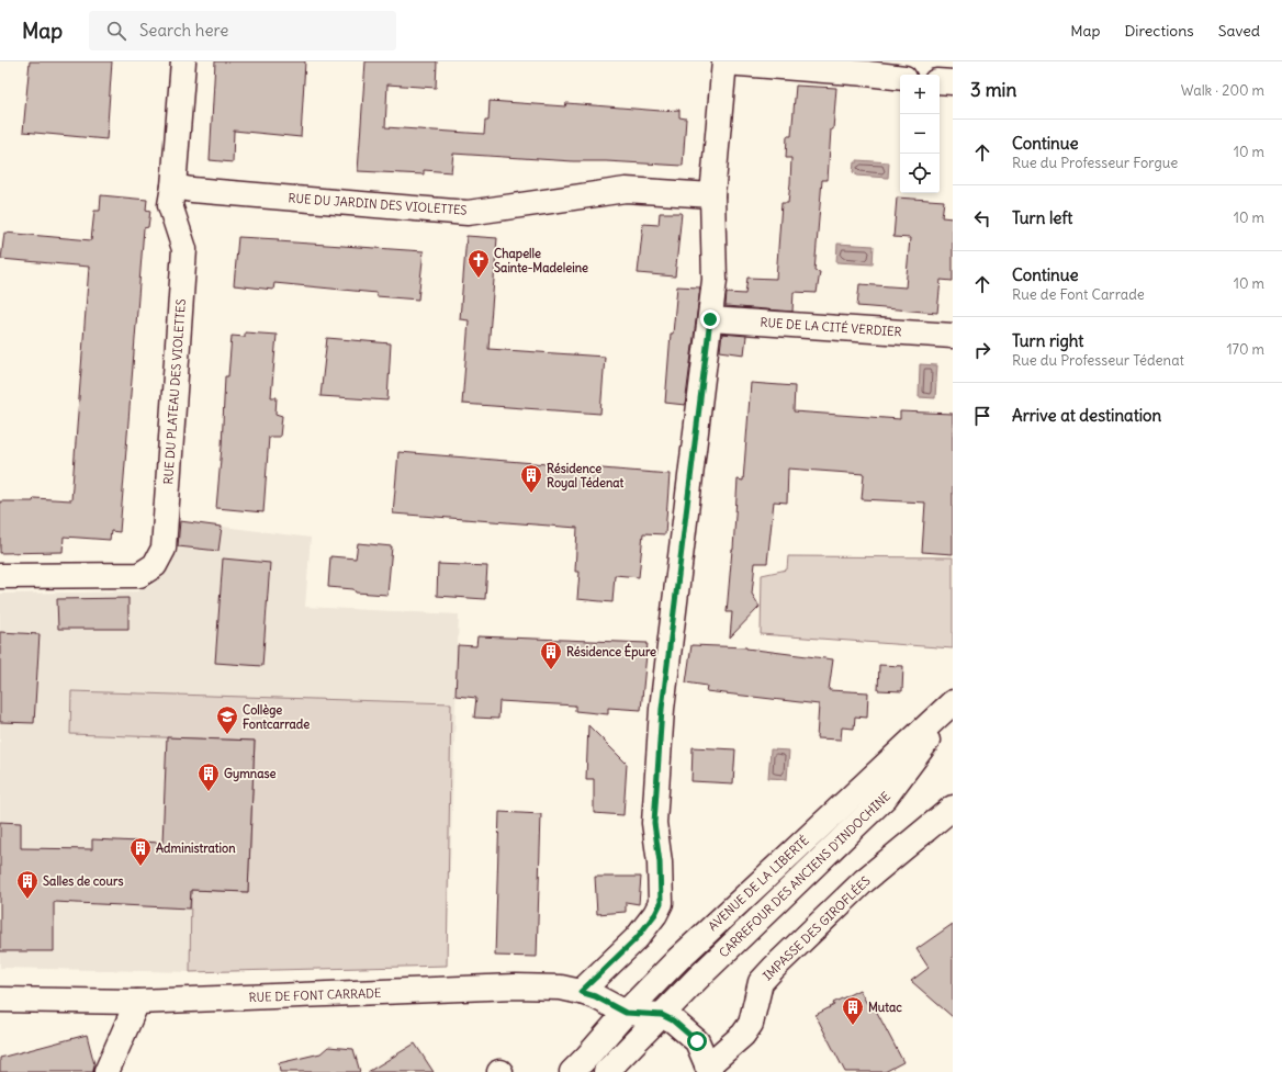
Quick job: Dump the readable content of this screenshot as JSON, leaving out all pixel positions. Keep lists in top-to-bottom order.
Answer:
{
  "streets": {
    "street": [
      "RUE DU JARDIN DES VIOLETTES",
      "RUE DE LA CITÉ VERDIER",
      "RUE DU PLATEAU DES VIOLETTES",
      "CARREFOUR DES ANCIENS D'INDOCHINE",
      "AVENUE DE LA LIBERTÉ",
      "IMPASSE DES GIROFLÉES",
      "RUE DE FONT CARRADE"
    ]
  },
  "crossings": [
    ["RUE DU JARDIN DES VIOLETTES", "RUE DU PLATEAU DES VIOLETTES"],
    ["AVENUE DE LA LIBERTÉ", "RUE DE FONT CARRADE"]
  ],
  "places": {
    "church": ["Chapelle Sainte-Madeleine"],
    "building": [
      "Résidence Royal Tédenat",
      "Résidence Épure",
      "Gymnase",
      "Administration",
      "Salles de cours",
      "Mutac"
    ],
    "school or university": ["Collège Fontcarrade"]
  },
  "page": {
    "header": "Map",
    "search": "Search here",
    "nav": ["Map", "Directions", "Saved"],
    "heading": ["3 min", "Walk · 200 m"],
    "map_buttons": ["+", "−"],
    "list": [
      ["Continue", "Rue du Professeur Forgue", "10 m"],
      ["Turn left", "10 m"],
      ["Continue", "Rue de Font Carrade", "10 m"],
      ["Turn right", "Rue du Professeur Tédenat", "170 m"],
      "Arrive at destination"
    ]
  }
}
